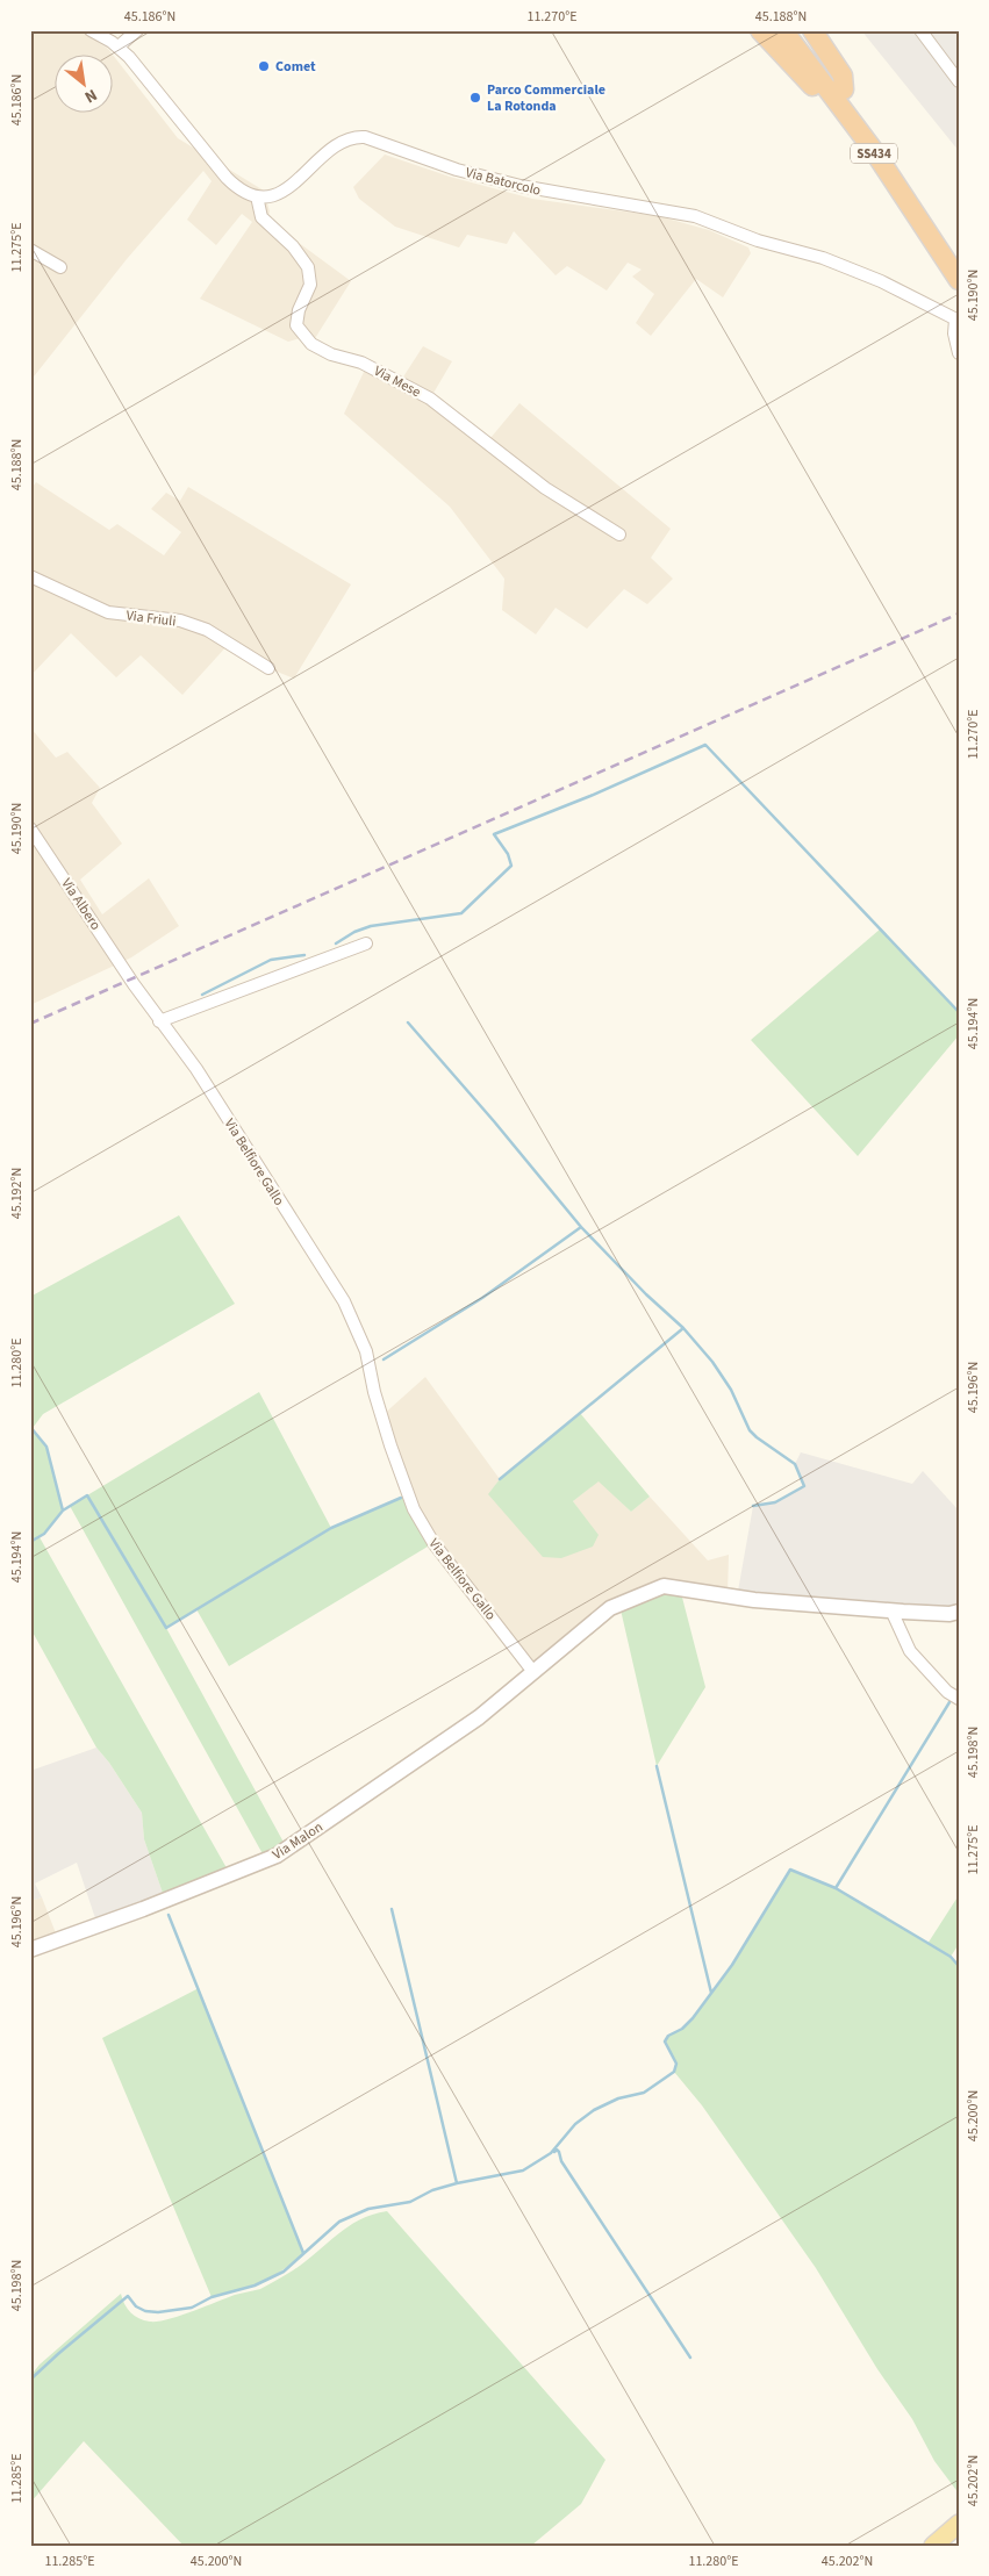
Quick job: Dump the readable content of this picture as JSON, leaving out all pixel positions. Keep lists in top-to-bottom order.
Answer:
{
  "streets": {
    "highway": ["SS434"],
    "street": [
      "Via Batorcolo",
      "Via Mese",
      "Via Friuli",
      "Via Albero",
      "Via Belfiore Gallo",
      "Via Malon"
    ]
  },
  "crossings": [
    ["Via Batorcolo", "Via Mese"],
    ["Via Albero", "Via Belfiore Gallo"],
    ["Via Belfiore Gallo", "Via Malon"]
  ],
  "places": ["Comet", "Parco Commerciale La Rotonda"],
  "north": "bottom right",
  "coordinates": [
    "45.186°N",
    "11.270°E",
    "45.188°N",
    "11.275°E",
    "45.190°N",
    "45.194°N",
    "45.192°N",
    "11.280°E",
    "45.196°N",
    "45.198°N",
    "45.200°N",
    "11.285°E",
    "45.202°N"
  ]
}
